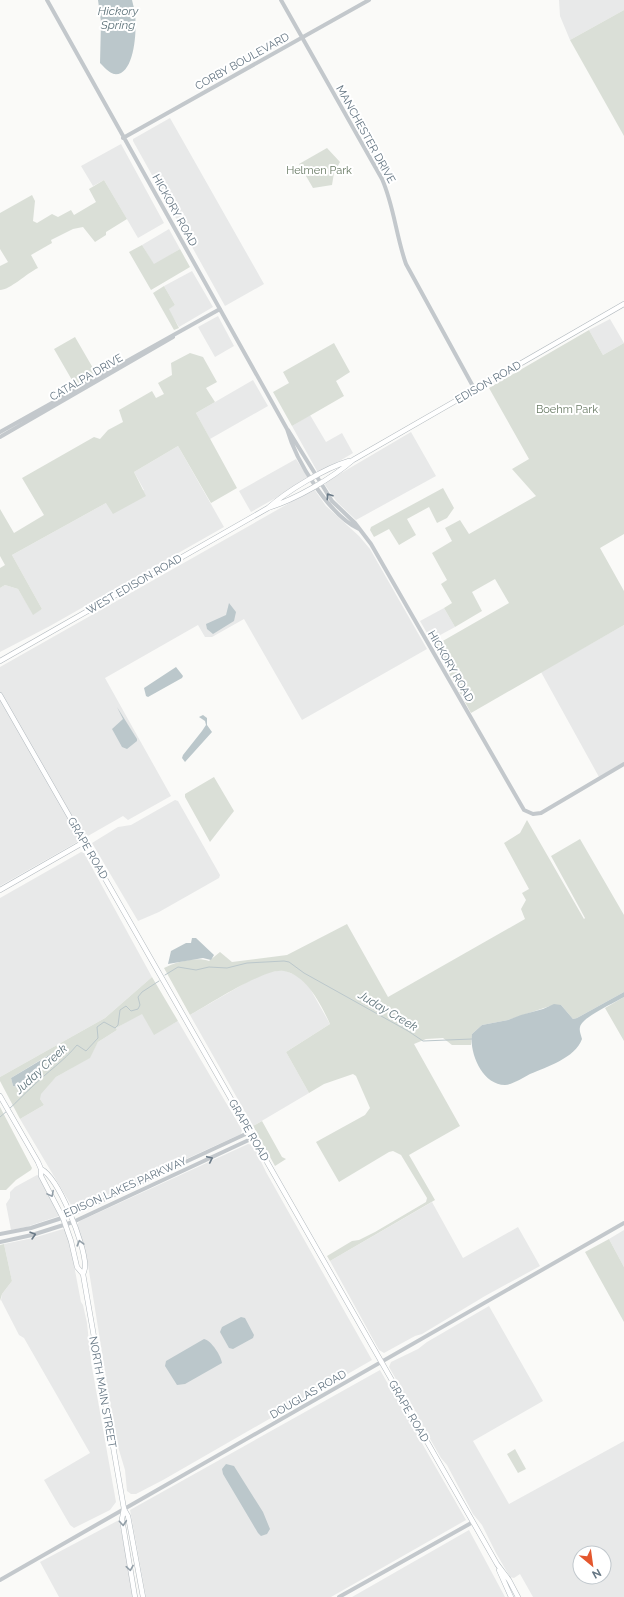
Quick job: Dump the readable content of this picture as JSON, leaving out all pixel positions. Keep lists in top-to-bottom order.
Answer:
{
  "streets": {
    "main road": [
      "EDISON ROAD",
      "WEST EDISON ROAD",
      "GRAPE ROAD",
      "NORTH MAIN STREET"
    ],
    "street": [
      "CORBY BOULEVARD",
      "MANCHESTER DRIVE",
      "HICKORY ROAD",
      "CATALPA DRIVE",
      "EDISON LAKES PARKWAY",
      "DOUGLAS ROAD"
    ]
  },
  "crossings": [
    ["CORBY BOULEVARD", "MANCHESTER DRIVE"],
    ["CORBY BOULEVARD", "HICKORY ROAD"],
    ["MANCHESTER DRIVE", "EDISON ROAD"],
    ["HICKORY ROAD", "CATALPA DRIVE"],
    ["HICKORY ROAD", "EDISON ROAD"],
    ["HICKORY ROAD", "WEST EDISON ROAD"],
    ["EDISON ROAD", "WEST EDISON ROAD"],
    ["GRAPE ROAD", "EDISON LAKES PARKWAY"],
    ["GRAPE ROAD", "DOUGLAS ROAD"],
    ["EDISON LAKES PARKWAY", "NORTH MAIN STREET"],
    ["NORTH MAIN STREET", "DOUGLAS ROAD"]
  ],
  "water": ["Hickory Spring", "Juday Creek"],
  "parks": ["Helmen Park", "Boehm Park"],
  "north": "bottom right"
}
